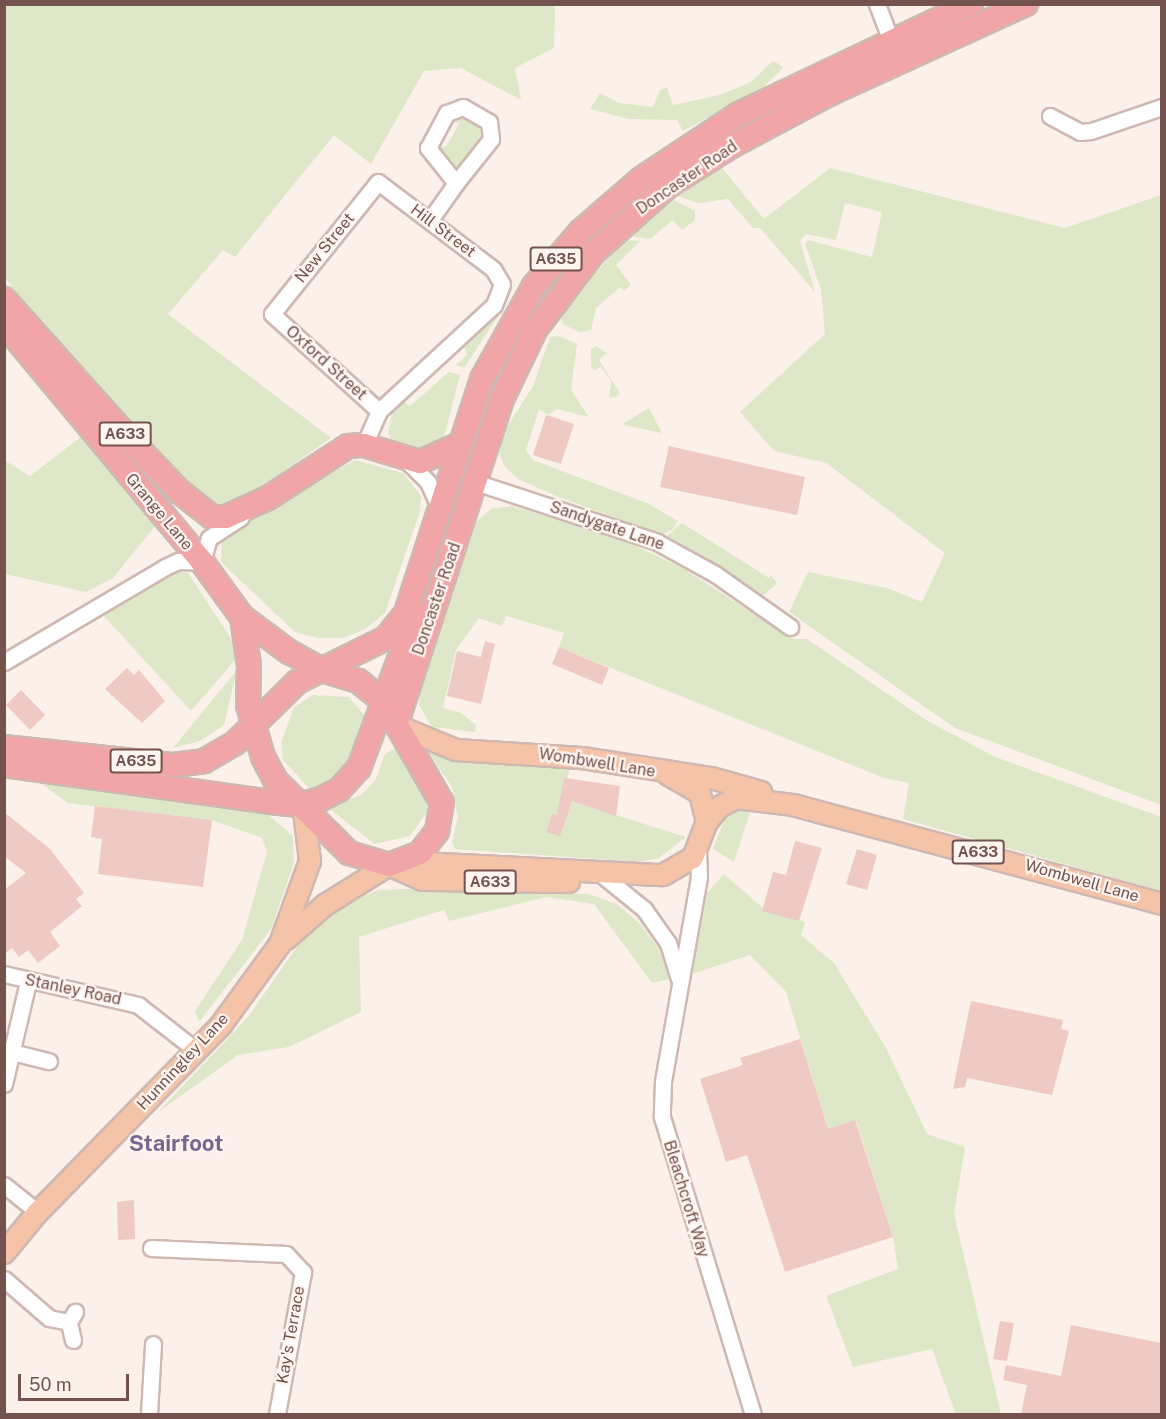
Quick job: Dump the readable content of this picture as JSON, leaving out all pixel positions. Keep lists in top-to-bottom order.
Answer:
{
  "streets": {
    "highway": [
      "Doncaster Road",
      "A635",
      "A633",
      "Grange Lane"
    ],
    "main road": ["Wombwell Lane", "Hunningley Lane", "Bleachcroft Way"],
    "street": [
      "Hill Street",
      "New Street",
      "Oxford Street",
      "Sandygate Lane",
      "Stanley Road",
      "Kay's Terrace"
    ]
  },
  "crossings": [
    ["Doncaster Road", "A635"],
    ["Doncaster Road", "A633"],
    ["Doncaster Road", "Grange Lane"],
    ["Doncaster Road", "Sandygate Lane"],
    ["Doncaster Road", "Wombwell Lane"],
    ["Doncaster Road", "Hunningley Lane"],
    ["Hill Street", "New Street"],
    ["Hill Street", "Oxford Street"],
    ["New Street", "Oxford Street"],
    ["A635", "A633"],
    ["A635", "Grange Lane"],
    ["A635", "Hunningley Lane"],
    ["A633", "Grange Lane"],
    ["A633", "Wombwell Lane"],
    ["A633", "Hunningley Lane"],
    ["A633", "Bleachcroft Way"],
    ["Grange Lane", "Hunningley Lane"],
    ["Wombwell Lane", "Bleachcroft Way"],
    ["Stanley Road", "Hunningley Lane"]
  ],
  "districts": ["Stairfoot"],
  "scale_bar": "50 m"
}
